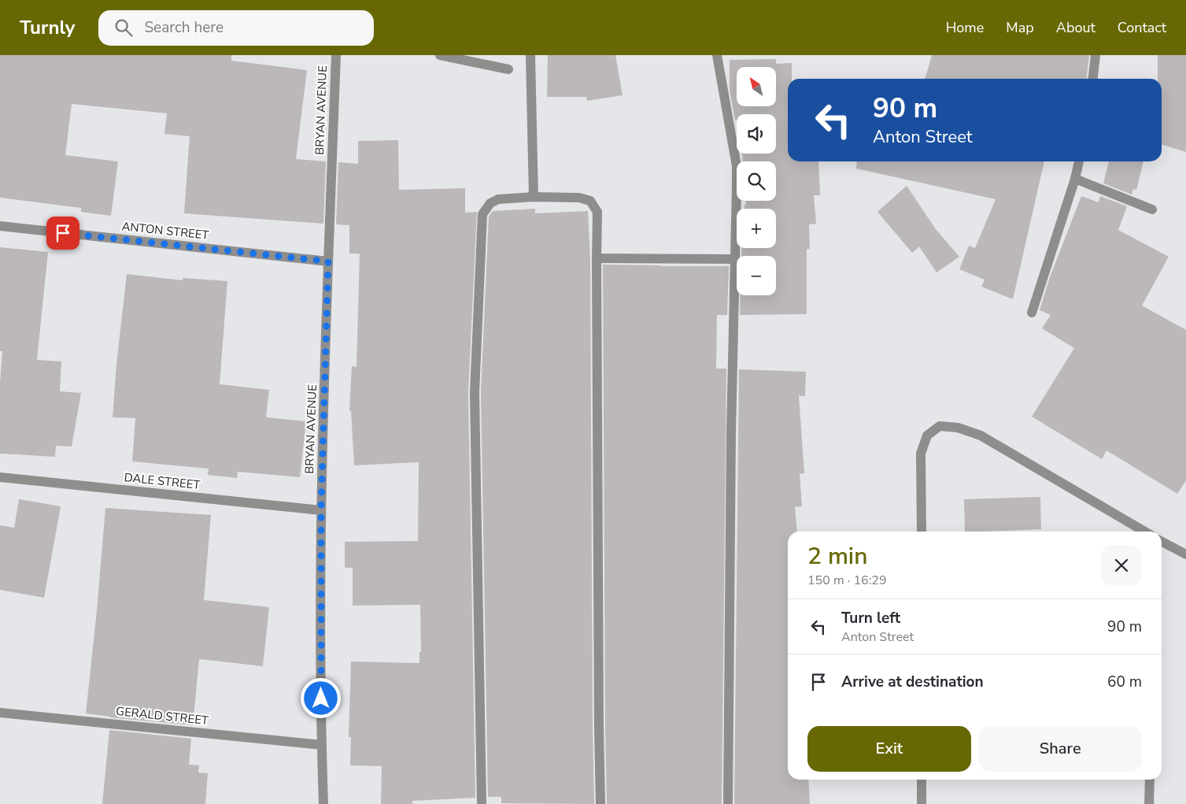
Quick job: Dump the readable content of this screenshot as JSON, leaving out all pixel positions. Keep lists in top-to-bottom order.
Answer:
{
  "streets": {
    "street": [
      "BRYAN AVENUE",
      "ANTON STREET",
      "DALE STREET",
      "GERALD STREET"
    ]
  },
  "crossings": [
    ["BRYAN AVENUE", "ANTON STREET"],
    ["BRYAN AVENUE", "DALE STREET"],
    ["BRYAN AVENUE", "GERALD STREET"]
  ],
  "north": "top left",
  "page": {
    "header": "Turnly",
    "search": "Search here",
    "nav": [
      "Home",
      "Map",
      "About",
      "Contact"
    ],
    "map_buttons": ["+", "−"],
    "turn": ["90 m", "Anton Street"],
    "heading": ["2 min", "150 m · 16:29"],
    "list": [
      {
        "name": "Turn left",
        "note": "Anton Street",
        "value": "90 m"
      },
      {
        "name": "Arrive at destination",
        "value": "60 m"
      }
    ],
    "buttons": ["Exit", "Share"]
  }
}
